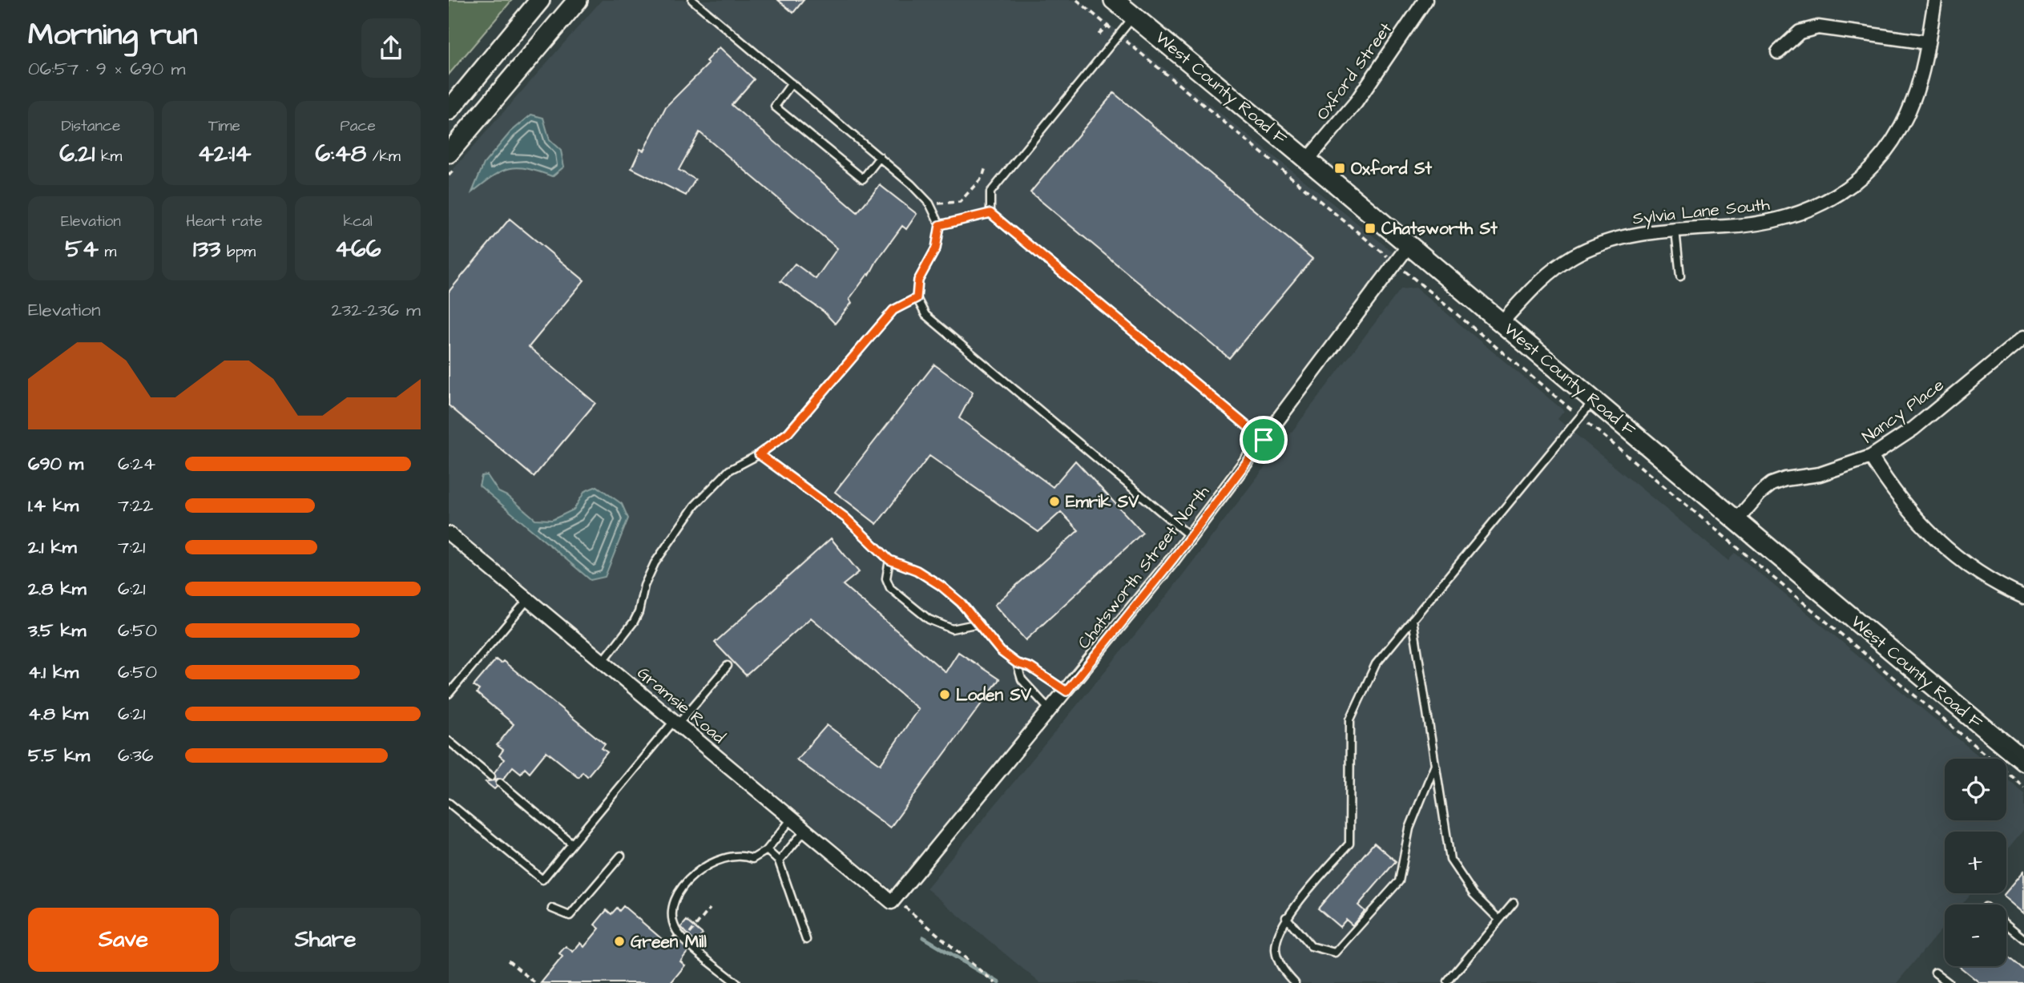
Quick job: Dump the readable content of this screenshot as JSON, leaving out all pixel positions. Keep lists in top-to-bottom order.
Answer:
{
  "streets": {
    "street": [
      "Oxford Street",
      "West County Road F",
      "Sylvia Lane South",
      "Nancy Place",
      "Chatsworth Street North",
      "Gramsie Road"
    ]
  },
  "crossings": [
    ["Oxford Street", "West County Road F"],
    ["West County Road F", "Sylvia Lane South"],
    ["West County Road F", "Nancy Place"],
    ["West County Road F", "Chatsworth Street North"],
    ["Chatsworth Street North", "Gramsie Road"]
  ],
  "places": {
    "transit": ["Oxford St", "Chatsworth St"],
    "other": ["Emrik SV", "Loden SV", "Green Mill"]
  },
  "page": {
    "heading": ["Morning run", "06:57 · 9 × 690 m"],
    "stats": [
      ["Distance", "6.21 km"],
      ["Time", "42:14"],
      ["Pace", "6:48 /km"],
      ["Elevation", "54 m"],
      ["Heart rate", "133 bpm"],
      ["kcal", "466"]
    ],
    "chart": ["Elevation", "232–236 m"],
    "list": [
      {
        "name": "690 m",
        "note": "6:24"
      },
      {
        "name": "1.4 km",
        "note": "7:22"
      },
      {
        "name": "2.1 km",
        "note": "7:21"
      },
      {
        "name": "2.8 km",
        "note": "6:21"
      },
      {
        "name": "3.5 km",
        "note": "6:50"
      },
      {
        "name": "4.1 km",
        "note": "6:50"
      },
      {
        "name": "4.8 km",
        "note": "6:21"
      },
      {
        "name": "5.5 km",
        "note": "6:36"
      }
    ],
    "map_buttons": ["+", "−"],
    "buttons": ["Save", "Share"]
  }
}
